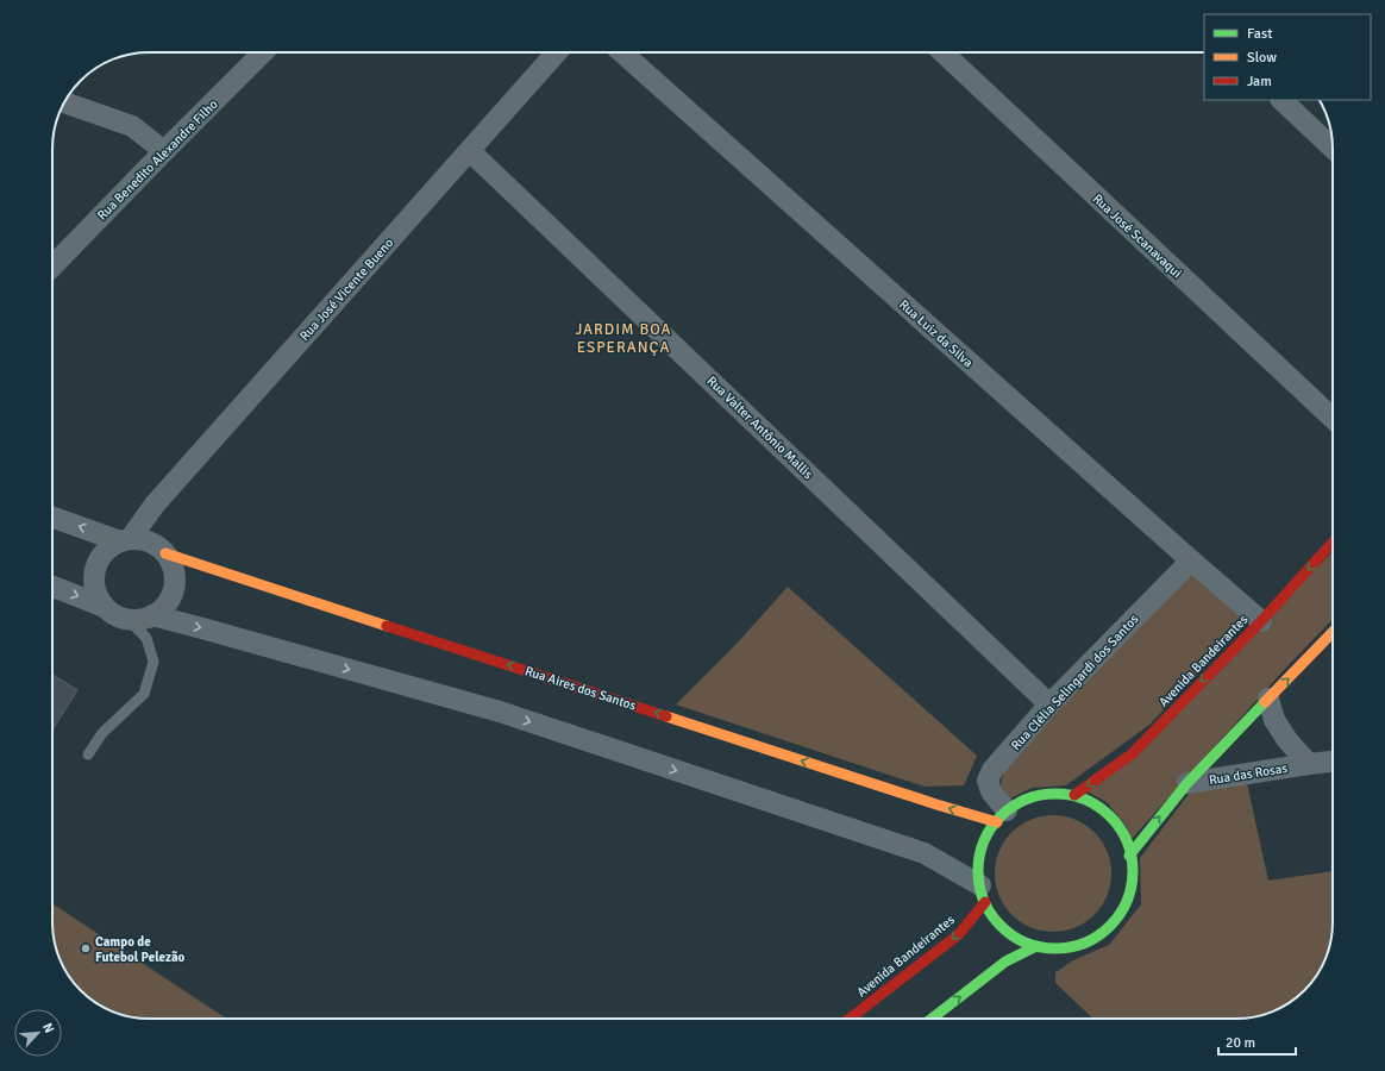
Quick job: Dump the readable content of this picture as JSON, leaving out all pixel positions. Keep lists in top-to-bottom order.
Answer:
{
  "streets": {
    "main road": ["Avenida Bandeirantes", "Rua Aires dos Santos"],
    "street": [
      "Rua Benedito Alexandre Filho",
      "Rua José Scanavaqui",
      "Rua José Vicente Bueno",
      "Rua Luiz da Silva",
      "Rua Valter Antônio Mallis",
      "Rua Clélia Selingardi dos Santos",
      "Rua das Rosas"
    ]
  },
  "crossings": [
    ["Rua José Vicente Bueno", "Rua Valter Antônio Mallis"],
    ["Rua José Vicente Bueno", "Rua Aires dos Santos"],
    ["Rua Luiz da Silva", "Avenida Bandeirantes"],
    ["Rua Luiz da Silva", "Rua Clélia Selingardi dos Santos"],
    ["Rua Valter Antônio Mallis", "Rua Clélia Selingardi dos Santos"],
    ["Avenida Bandeirantes", "Rua Clélia Selingardi dos Santos"],
    ["Avenida Bandeirantes", "Rua Aires dos Santos"],
    ["Rua Clélia Selingardi dos Santos", "Rua Aires dos Santos"]
  ],
  "districts": ["JARDIM BOA ESPERANÇA"],
  "places": ["Campo de Futebol Pelezão"],
  "legend": ["Fast", "Slow", "Jam"],
  "scale_bar": "20 m",
  "north": "top right"
}
